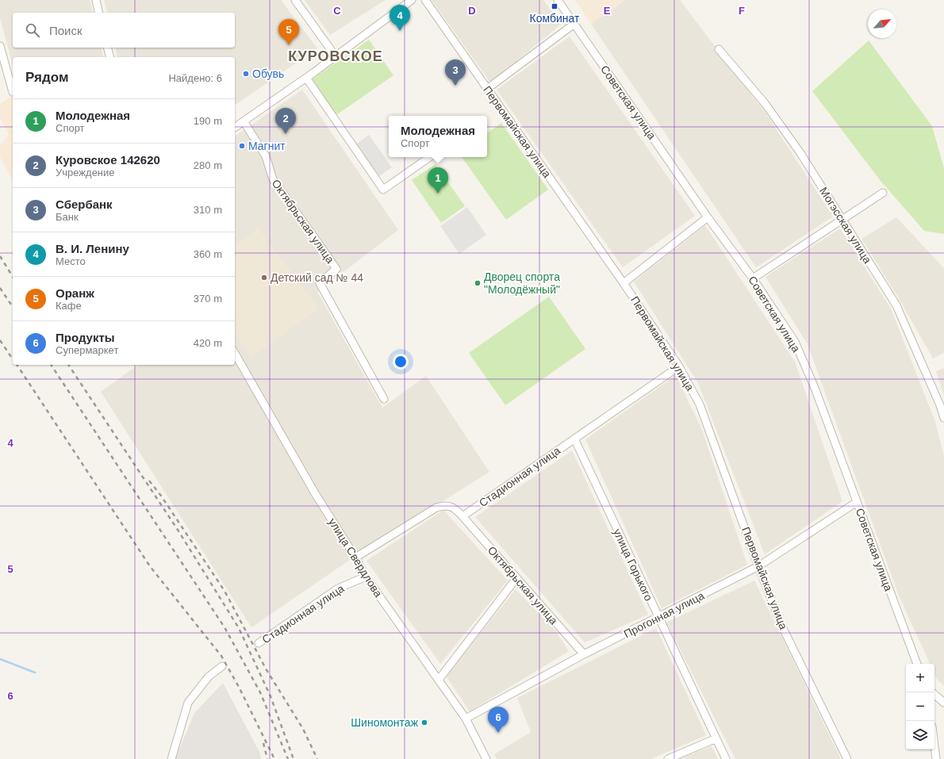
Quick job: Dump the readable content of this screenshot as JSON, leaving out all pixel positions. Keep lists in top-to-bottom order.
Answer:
{
  "streets": {
    "street": [
      "Советская улица",
      "Первомайская улица",
      "Октябрьская улица",
      "Могэсская улица",
      "Стадионная улица",
      "улица Свердлова",
      "улица Горького",
      "Прогонная улица"
    ]
  },
  "crossings": [
    ["Советская улица", "Прогонная улица"],
    ["Первомайская улица", "Стадионная улица"],
    ["Первомайская улица", "Прогонная улица"],
    ["Октябрьская улица", "Стадионная улица"],
    ["Октябрьская улица", "Прогонная улица"],
    ["Стадионная улица", "улица Свердлова"],
    ["Стадионная улица", "улица Горького"],
    ["улица Свердлова", "Прогонная улица"],
    ["улица Горького", "Прогонная улица"]
  ],
  "districts": ["КУРОВСКОЕ"],
  "places": {
    "transit": ["Комбинат"],
    "other": [
      "Обувь",
      "Магнит",
      "Детский сад № 44",
      "Дворец спорта \"Молодёжный\"",
      "Шиномонтаж"
    ]
  },
  "north": "top right",
  "page": {
    "pins": [
      "4",
      "5",
      "3",
      "2",
      "1",
      "6"
    ],
    "search": "Поиск",
    "heading": ["Рядом", "Найдено: 6"],
    "list": [
      {
        "mark": "1",
        "name": "Молодежная",
        "note": "Спорт",
        "value": "190 m"
      },
      {
        "mark": "2",
        "name": "Куровское 142620",
        "note": "Учреждение",
        "value": "280 m"
      },
      {
        "mark": "3",
        "name": "Сбербанк",
        "note": "Банк",
        "value": "310 m"
      },
      {
        "mark": "4",
        "name": "В. И. Ленину",
        "note": "Место",
        "value": "360 m"
      },
      {
        "mark": "5",
        "name": "Оранж",
        "note": "Кафе",
        "value": "370 m"
      },
      {
        "mark": "6",
        "name": "Продукты",
        "note": "Супермаркет",
        "value": "420 m"
      }
    ],
    "popup": ["Молодежная", "Спорт"],
    "map_buttons": ["+", "−"]
  },
  "grid": {
    "columns": [
      "C",
      "D",
      "E",
      "F"
    ],
    "rows": ["4", "5", "6"]
  }
}
